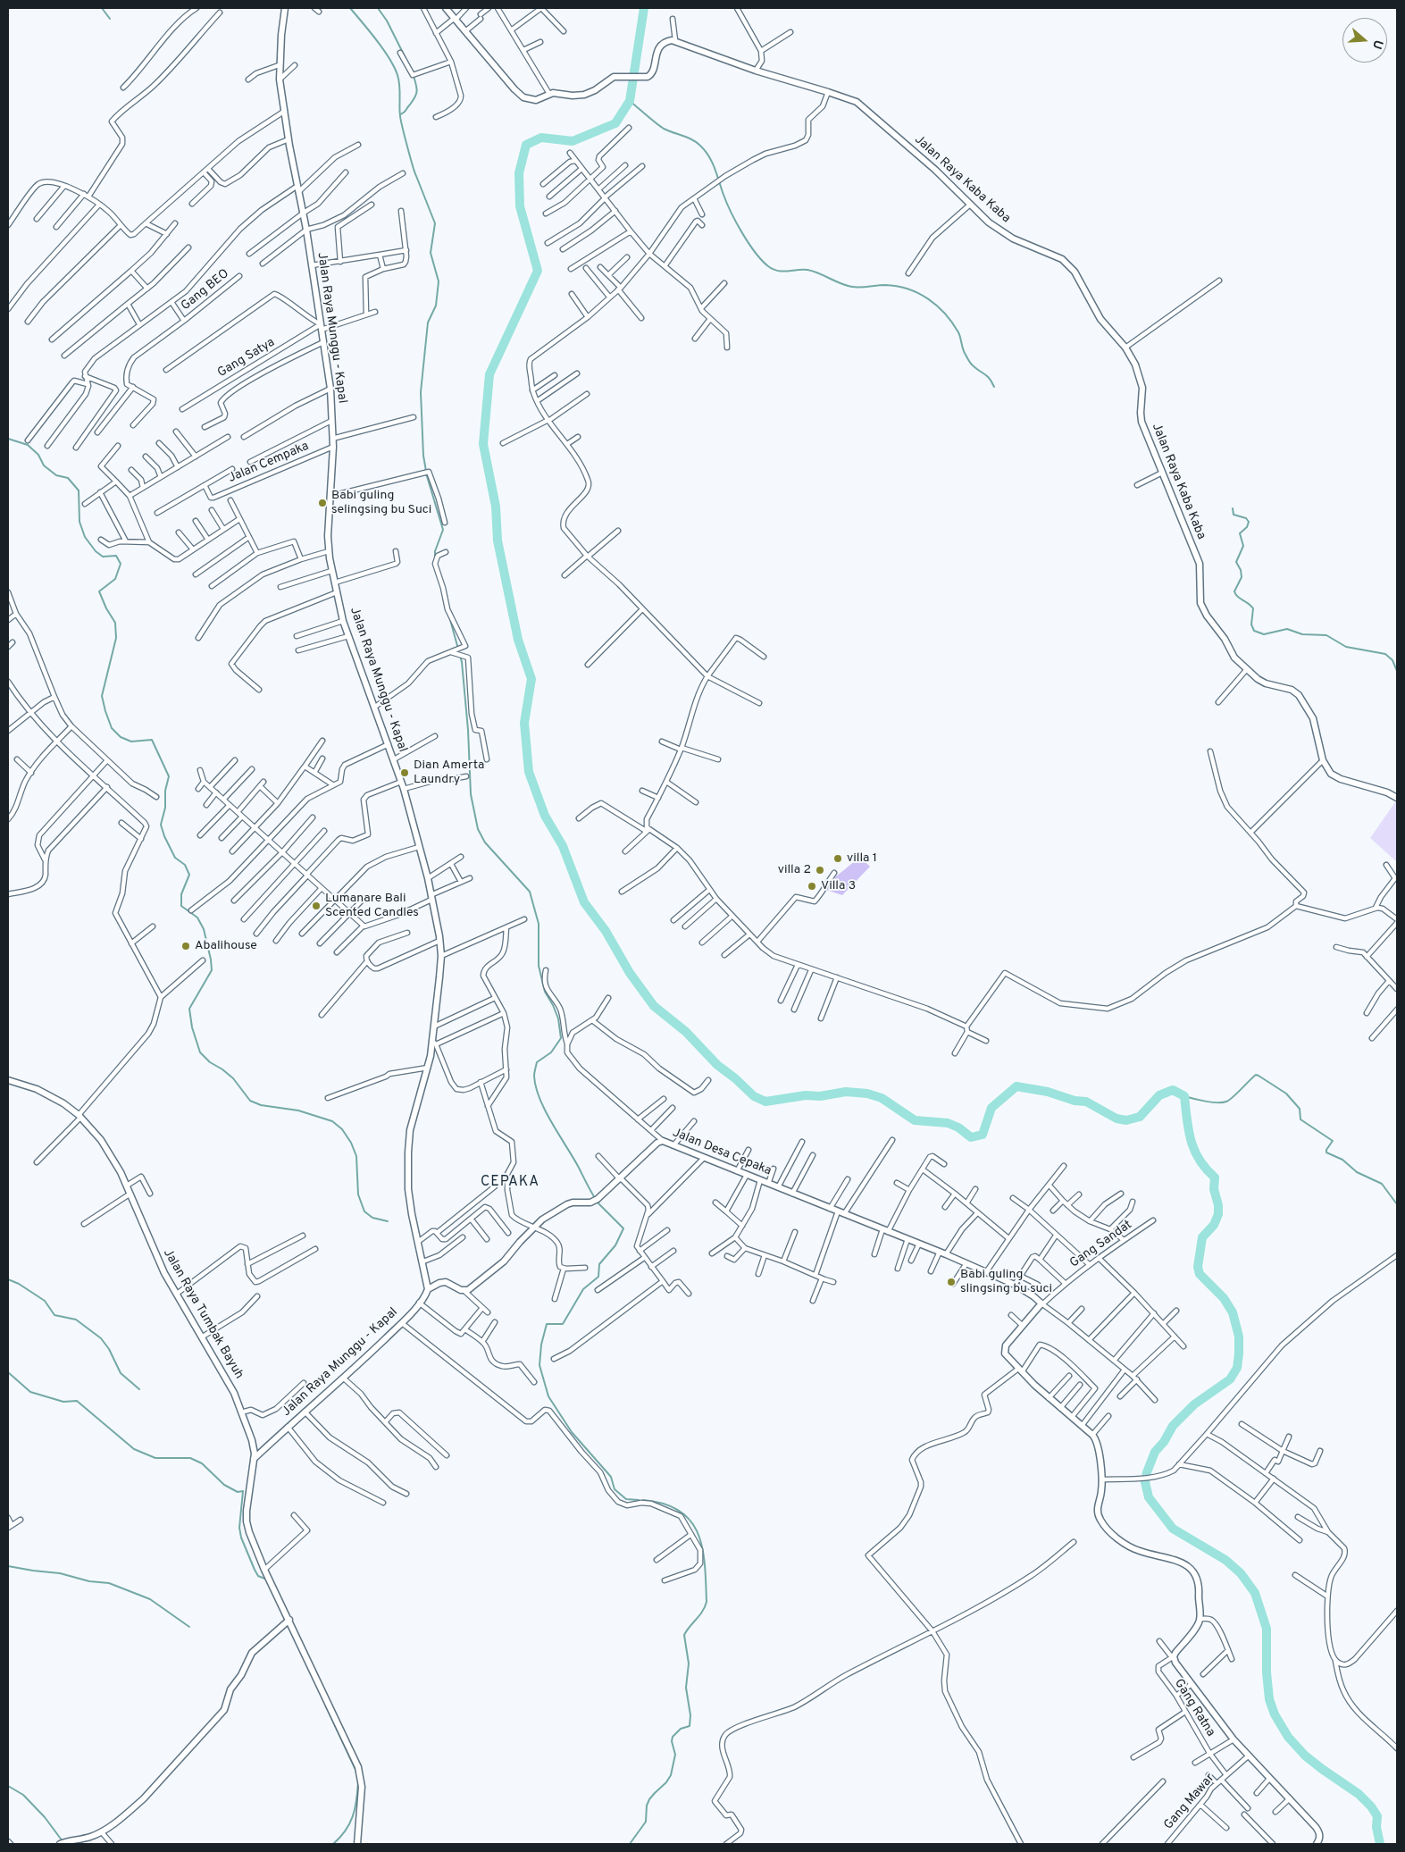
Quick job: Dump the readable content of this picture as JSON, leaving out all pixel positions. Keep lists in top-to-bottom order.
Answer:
{
  "streets": {
    "street": [
      "Jalan Raya Kaba Kaba",
      "Gang BEO",
      "Jalan Raya Munggu - Kapal",
      "Gang Satya",
      "Jalan Cempaka",
      "Jalan Desa Cepaka",
      "Gang Sandat",
      "Jalan Raya Tumbak Bayuh",
      "Gang Ratna",
      "Gang Mawar"
    ]
  },
  "crossings": [
    ["Jalan Raya Munggu - Kapal", "Gang Satya"],
    ["Jalan Raya Munggu - Kapal", "Jalan Cempaka"],
    ["Jalan Raya Munggu - Kapal", "Jalan Raya Tumbak Bayuh"],
    ["Jalan Desa Cepaka", "Gang Sandat"],
    ["Gang Ratna", "Gang Mawar"]
  ],
  "districts": ["CEPAKA"],
  "places": [
    "Babi guling selingsing bu Suci",
    "Dian Amerta Laundry",
    "villa 1",
    "villa 2",
    "Villa 3",
    "Lumanare Bali Scented Candles",
    "Abalihouse",
    "Babi guling slingsing bu suci"
  ],
  "north": "right"
}
